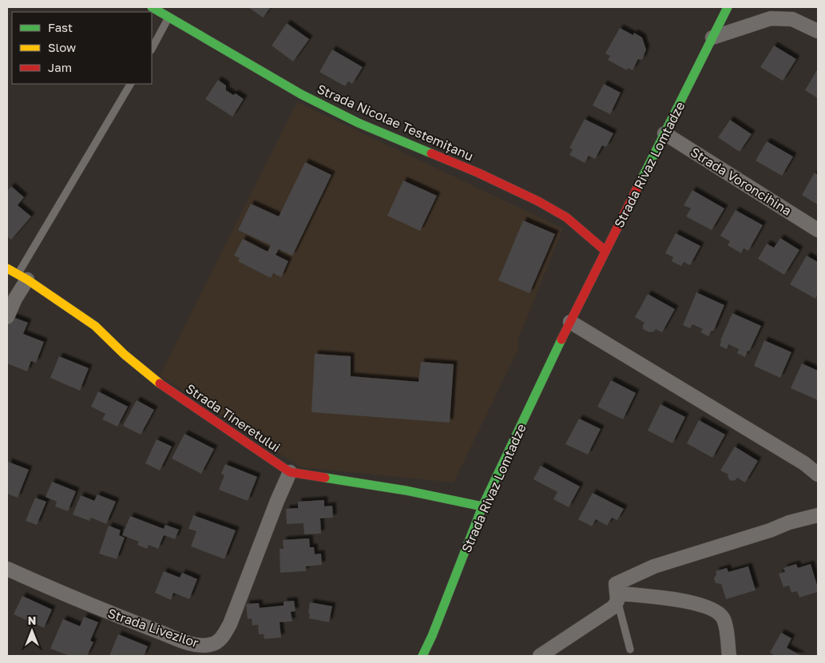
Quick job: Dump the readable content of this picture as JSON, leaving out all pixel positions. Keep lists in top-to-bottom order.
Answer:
{
  "streets": {
    "street": [
      "Strada Nicolae Testemițanu",
      "Strada Rivaz Lomtadze",
      "Strada Voroncihina",
      "Strada Tineretului",
      "Strada Livezilor"
    ]
  },
  "crossings": [
    ["Strada Nicolae Testemițanu", "Strada Rivaz Lomtadze"],
    ["Strada Rivaz Lomtadze", "Strada Voroncihina"],
    ["Strada Rivaz Lomtadze", "Strada Tineretului"],
    ["Strada Tineretului", "Strada Livezilor"]
  ],
  "legend": ["Fast", "Slow", "Jam"],
  "north": "top"
}
